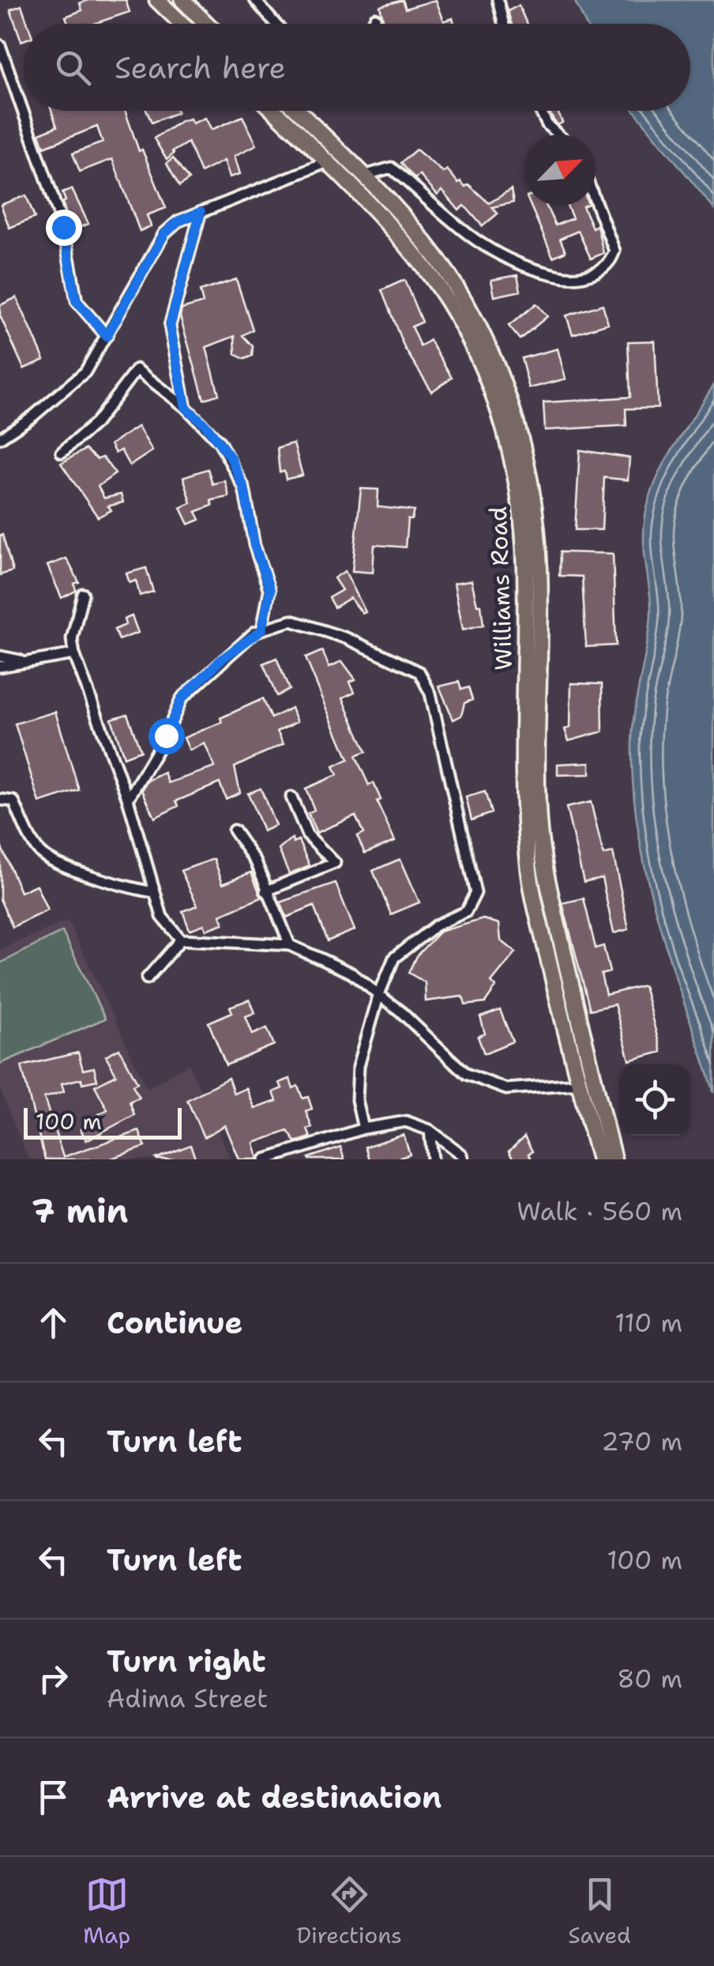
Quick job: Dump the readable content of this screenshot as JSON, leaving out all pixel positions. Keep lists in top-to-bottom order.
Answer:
{
  "streets": {
    "main road": ["Williams Road"]
  },
  "scale_bar": "100 m",
  "north": "top right",
  "page": {
    "search": "Search here",
    "scale": "100 m",
    "heading": ["7 min", "Walk · 560 m"],
    "list": [
      ["Continue", "110 m"],
      ["Turn left", "270 m"],
      ["Turn left", "100 m"],
      ["Turn right", "Adima Street", "80 m"],
      "Arrive at destination"
    ],
    "nav": ["Map", "Directions", "Saved"]
  }
}
